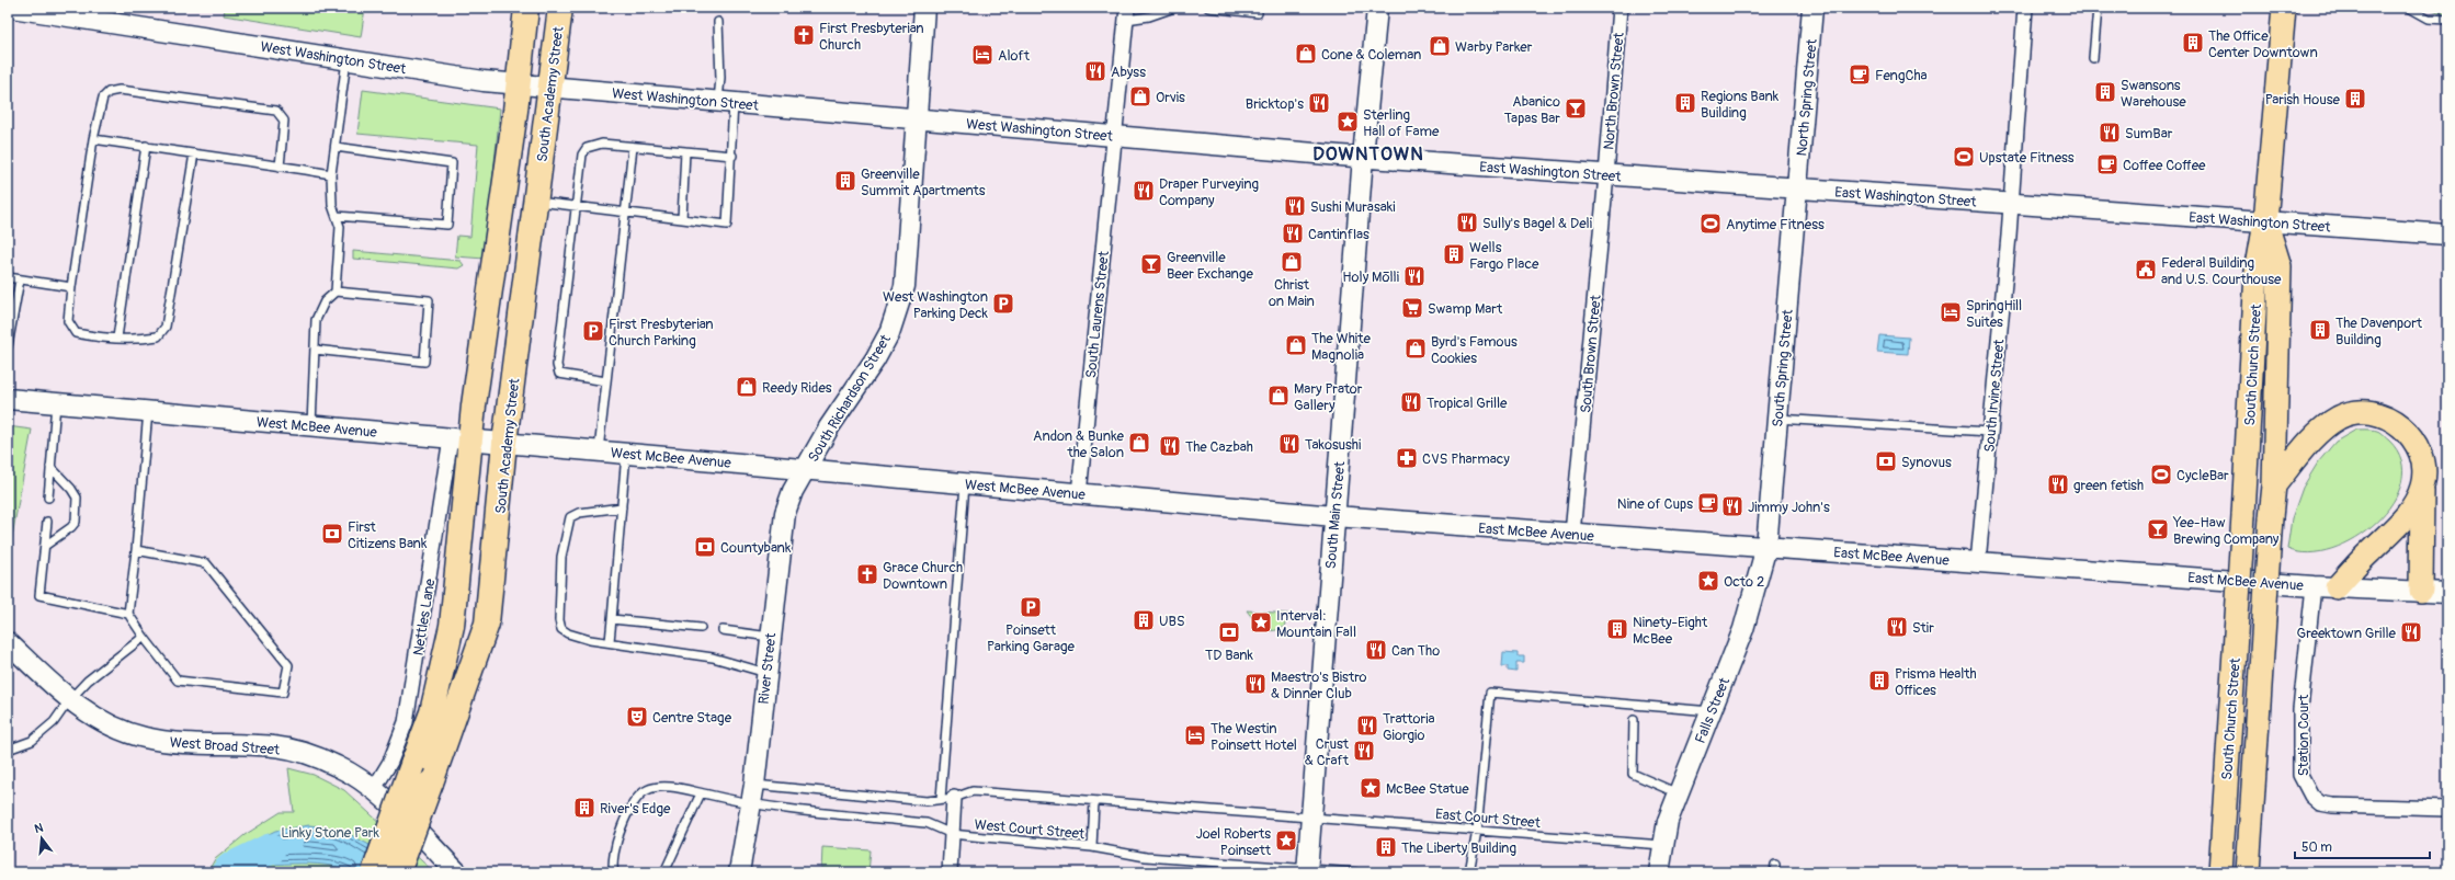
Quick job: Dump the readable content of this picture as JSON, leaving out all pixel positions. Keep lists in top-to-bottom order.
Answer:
{
  "streets": {
    "highway": ["South Academy Street"],
    "main road": ["South Church Street"],
    "street": [
      "West Washington Street",
      "North Brown Street",
      "North Spring Street",
      "East Washington Street",
      "South Laurens Street",
      "South Brown Street",
      "South Spring Street",
      "South Irvine Street",
      "South Richardson Street",
      "West McBee Avenue",
      "South Main Street",
      "East McBee Avenue",
      "Nettles Lane",
      "River Street",
      "Falls Street",
      "Station Court",
      "West Broad Street"
    ],
    "lane": ["East Court Street", "West Court Street"]
  },
  "crossings": [
    ["West Washington Street", "South Academy Street"],
    ["West Washington Street", "East Washington Street"],
    ["West Washington Street", "South Laurens Street"],
    ["West Washington Street", "South Richardson Street"],
    ["West Washington Street", "South Main Street"],
    ["North Brown Street", "East Washington Street"],
    ["North Brown Street", "South Brown Street"],
    ["South Academy Street", "West McBee Avenue"],
    ["North Spring Street", "East Washington Street"],
    ["North Spring Street", "South Spring Street"],
    ["East Washington Street", "South Brown Street"],
    ["East Washington Street", "South Church Street"],
    ["East Washington Street", "South Spring Street"],
    ["East Washington Street", "South Irvine Street"],
    ["East Washington Street", "South Main Street"],
    ["South Laurens Street", "West McBee Avenue"],
    ["South Brown Street", "East McBee Avenue"],
    ["South Spring Street", "East McBee Avenue"],
    ["South Spring Street", "Falls Street"],
    ["South Irvine Street", "East McBee Avenue"],
    ["South Richardson Street", "West McBee Avenue"],
    ["South Richardson Street", "River Street"],
    ["West McBee Avenue", "South Main Street"],
    ["West McBee Avenue", "East McBee Avenue"],
    ["West McBee Avenue", "Nettles Lane"],
    ["West McBee Avenue", "River Street"],
    ["South Main Street", "East McBee Avenue"],
    ["South Main Street", "East Court Street"],
    ["South Main Street", "West Court Street"],
    ["East McBee Avenue", "Falls Street"],
    ["East McBee Avenue", "Station Court"],
    ["Nettles Lane", "West Broad Street"],
    ["River Street", "West Court Street"],
    ["Falls Street", "East Court Street"]
  ],
  "districts": ["DOWNTOWN"],
  "parks": ["Linky Stone Park"],
  "places": {
    "church": ["First Presbyterian Church", "Grace Church Downtown"],
    "building": [
      "The Office Center Downtown",
      "Swansons Warehouse",
      "Parish House",
      "Regions Bank Building",
      "Greenville Summit Apartments",
      "Wells Fargo Place",
      "The Davenport Building",
      "UBS",
      "Ninety-Eight McBee",
      "Prisma Health Offices",
      "River's Edge",
      "The Liberty Building"
    ],
    "shop": [
      "Warby Parker",
      "Cone & Coleman",
      "Orvis",
      "Christ on Main",
      "The White Magnolia",
      "Byrd's Famous Cookies",
      "Reedy Rides",
      "Mary Prator Gallery",
      "Andon & Bunke the Salon"
    ],
    "hotel": ["Aloft", "SpringHill Suites", "The Westin Poinsett Hotel"],
    "restaurant": [
      "Abyss",
      "Bricktop's",
      "SumBar",
      "Draper Purveying Company",
      "Sushi Murasaki",
      "Sully's Bagel & Deli",
      "Cantinflas",
      "Holy Mōlli",
      "Tropical Grille",
      "Takosushi",
      "The Cazbah",
      "green fetish",
      "Jimmy John's",
      "Stir",
      "Greektown Grille",
      "Can Tho",
      "Maestro's Bistro & Dinner Club",
      "Trattoria Giorgio",
      "Crust & Craft"
    ],
    "cafe": ["FengCha", "Coffee Coffee", "Nine of Cups"],
    "bar": ["Abanico Tapas Bar", "Greenville Beer Exchange", "Yee-Haw Brewing Company"],
    "place": [
      "Sterling Hall of Fame",
      "Octo 2",
      "Interval: Mountain Fall",
      "McBee Statue",
      "Joel Roberts Poinsett"
    ],
    "sports": ["Upstate Fitness", "Anytime Fitness", "CycleBar"],
    "public building": ["Federal Building and U.S. Courthouse"],
    "parking": ["West Washington Parking Deck", "First Presbyterian Church Parking", "Poinsett Parking Garage"],
    "supermarket": ["Swamp Mart"],
    "pharmacy": ["CVS Pharmacy"],
    "bank": [
      "Synovus",
      "First Citizens Bank",
      "Countybank",
      "TD Bank"
    ],
    "theatre": ["Centre Stage"]
  },
  "scale_bar": "50 m",
  "north": "top"
}
